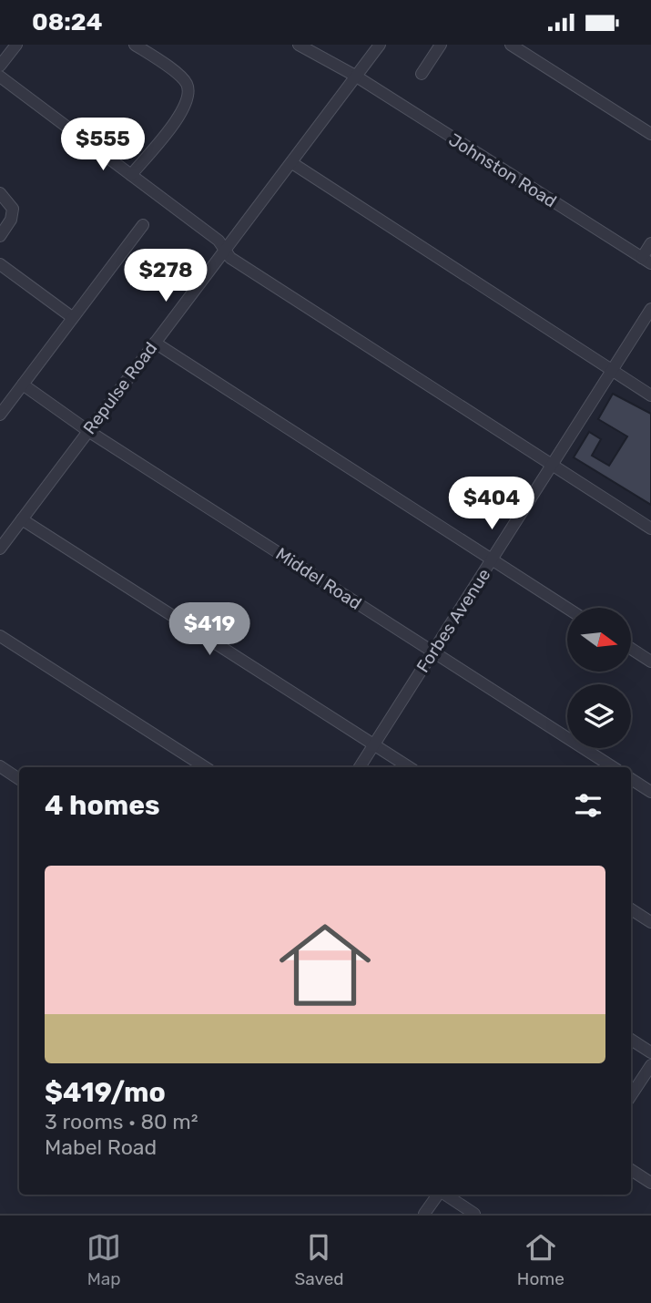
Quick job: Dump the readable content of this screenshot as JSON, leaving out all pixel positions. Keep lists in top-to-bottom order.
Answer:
{
  "streets": {
    "street": [
      "Johnston Road",
      "Repulse Road",
      "Middel Road",
      "Forbes Avenue"
    ]
  },
  "crossings": [
    ["Johnston Road", "Repulse Road"],
    ["Repulse Road", "Middel Road"],
    ["Middel Road", "Forbes Avenue"]
  ],
  "north": "right",
  "page": {
    "status": "08:24",
    "price": [
      "$555",
      "$278",
      "$404",
      "$419"
    ],
    "heading": "4 homes",
    "list": [
      {
        "name": "$419/mo",
        "note": "3 rooms · 80 m² · Mabel Road"
      }
    ],
    "tabs": ["Map", "Saved", "Home"]
  }
}
